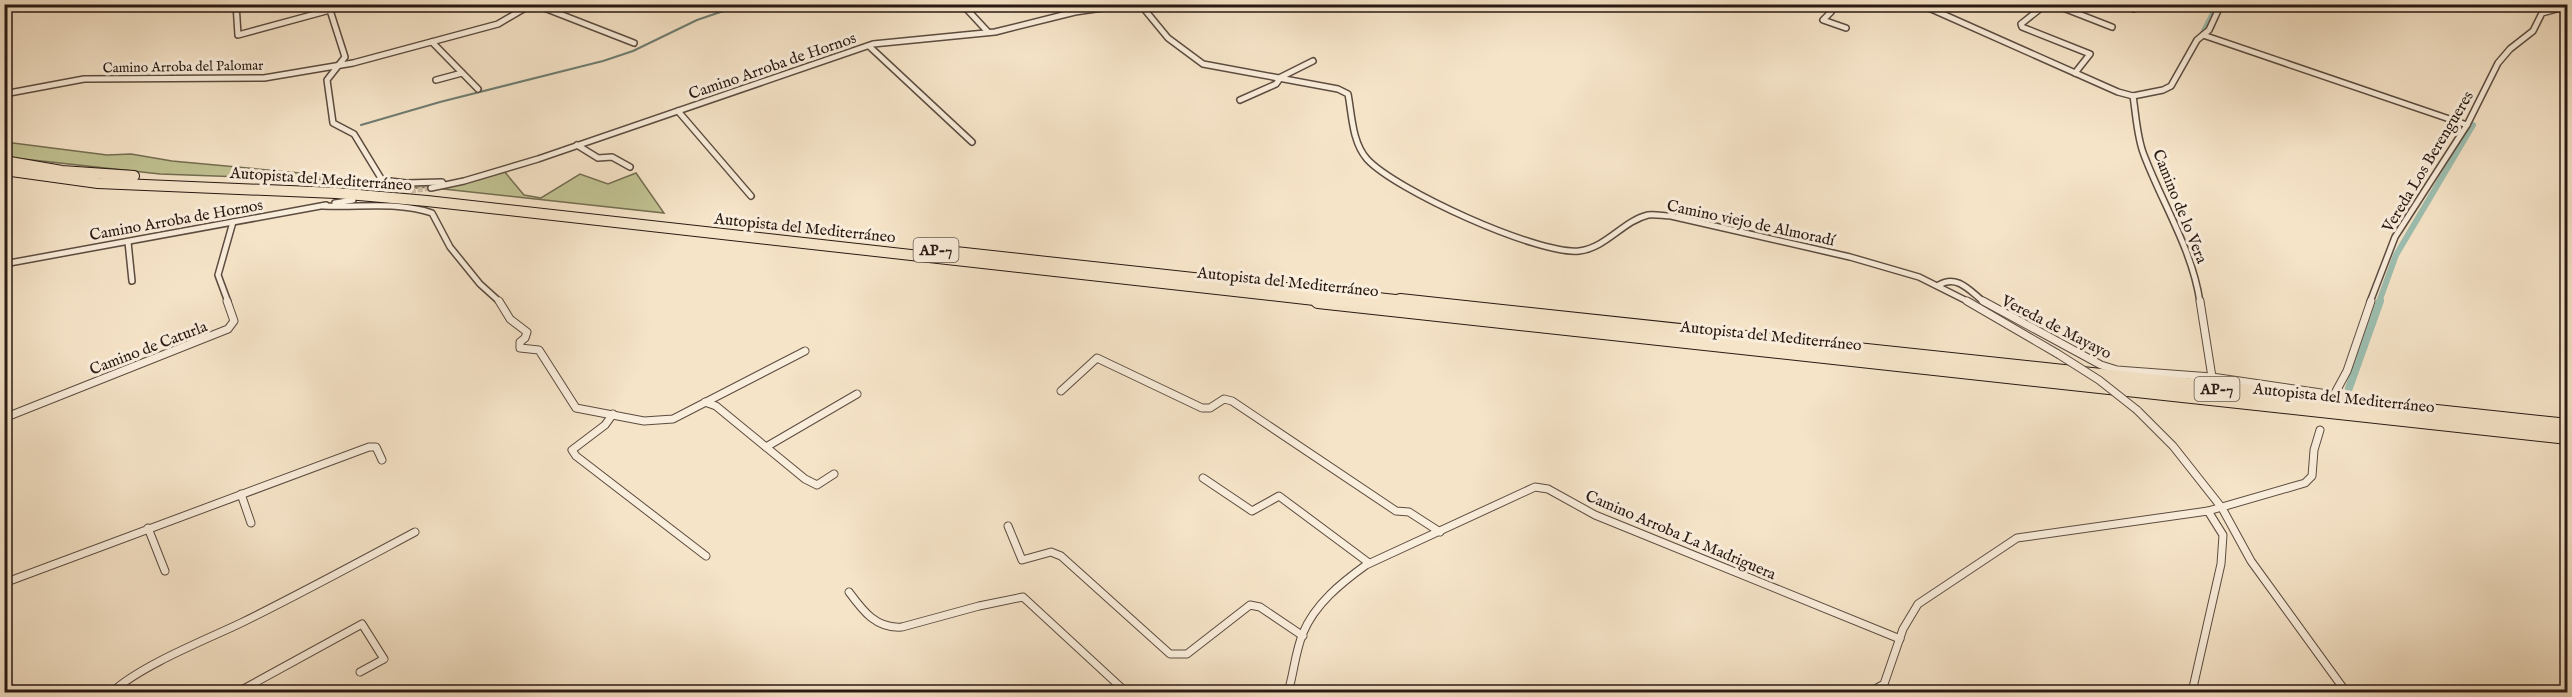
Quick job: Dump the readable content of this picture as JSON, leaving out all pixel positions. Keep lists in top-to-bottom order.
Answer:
{
  "streets": {
    "highway": ["Autopista del Mediterráneo", "AP-7"],
    "street": [
      "Camino Arroba de Hornos",
      "Camino Arroba del Palomar",
      "Vereda Los Berengueres",
      "Camino de lo Vera",
      "Camino viejo de Almoradí",
      "Vereda de Mayayo",
      "Camino de Caturla",
      "Camino Arroba La Madriguera"
    ]
  },
  "crossings": [
    ["Camino Arroba de Hornos", "Camino de Caturla"],
    ["Vereda Los Berengueres", "Vereda de Mayayo"],
    ["Camino de lo Vera", "Vereda de Mayayo"],
    ["Camino viejo de Almoradí", "Vereda de Mayayo"]
  ]
}
